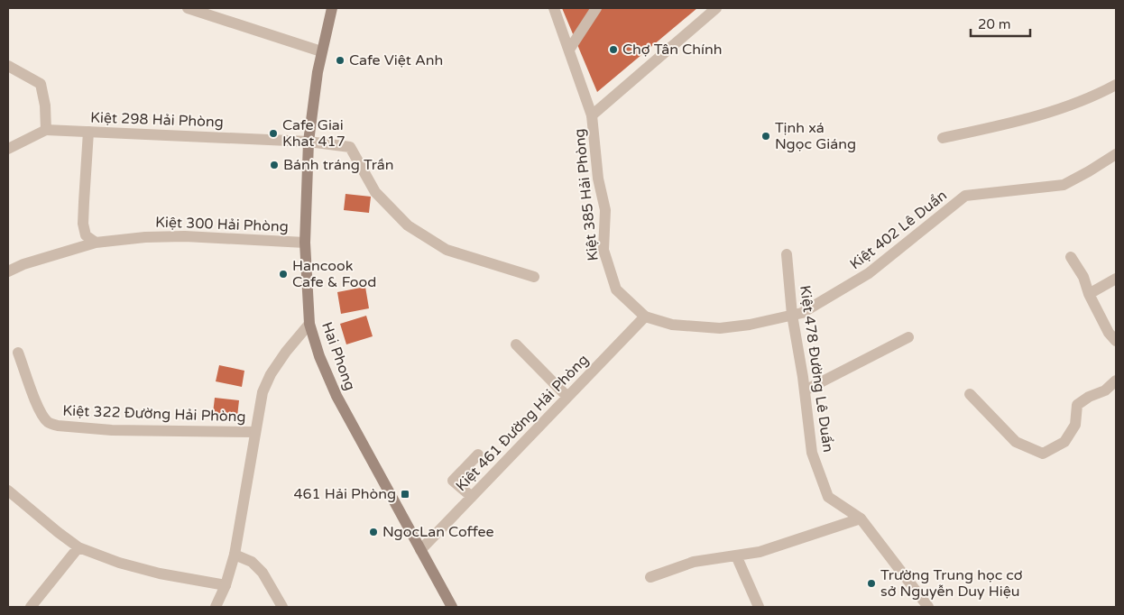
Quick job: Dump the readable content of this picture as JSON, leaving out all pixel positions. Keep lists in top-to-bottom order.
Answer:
{
  "streets": {
    "street": [
      "Kiệt 298 Hải Phòng",
      "Kiệt 385 Hải Phòng",
      "Kiệt 300 Hải Phòng",
      "Kiệt 402 Lê Duẩn",
      "Hai Phong",
      "Kiệt 478 Đường Lê Duẩn",
      "Kiệt 322 Đường Hải Phòng",
      "Kiệt 461 Đường Hải Phòng"
    ]
  },
  "crossings": [
    ["Kiệt 298 Hải Phòng", "Hai Phong"],
    ["Kiệt 385 Hải Phòng", "Kiệt 402 Lê Duẩn"],
    ["Kiệt 385 Hải Phòng", "Kiệt 461 Đường Hải Phòng"],
    ["Kiệt 300 Hải Phòng", "Hai Phong"],
    ["Kiệt 402 Lê Duẩn", "Kiệt 478 Đường Lê Duẩn"],
    ["Kiệt 402 Lê Duẩn", "Kiệt 461 Đường Hải Phòng"],
    ["Hai Phong", "Kiệt 461 Đường Hải Phòng"]
  ],
  "places": {
    "other": [
      "Chợ Tân Chính",
      "Cafe Việt Anh",
      "Cafe Giai Khat 417",
      "Tịnh xá Ngọc Giáng",
      "Bánh tráng Trần",
      "Hancook Cafe & Food",
      "NgocLan Coffee",
      "Trường Trung học cơ sở Nguyễn Duy Hiệu"
    ],
    "transit": ["461 Hải Phòng"]
  },
  "scale_bar": "20 m"
}
